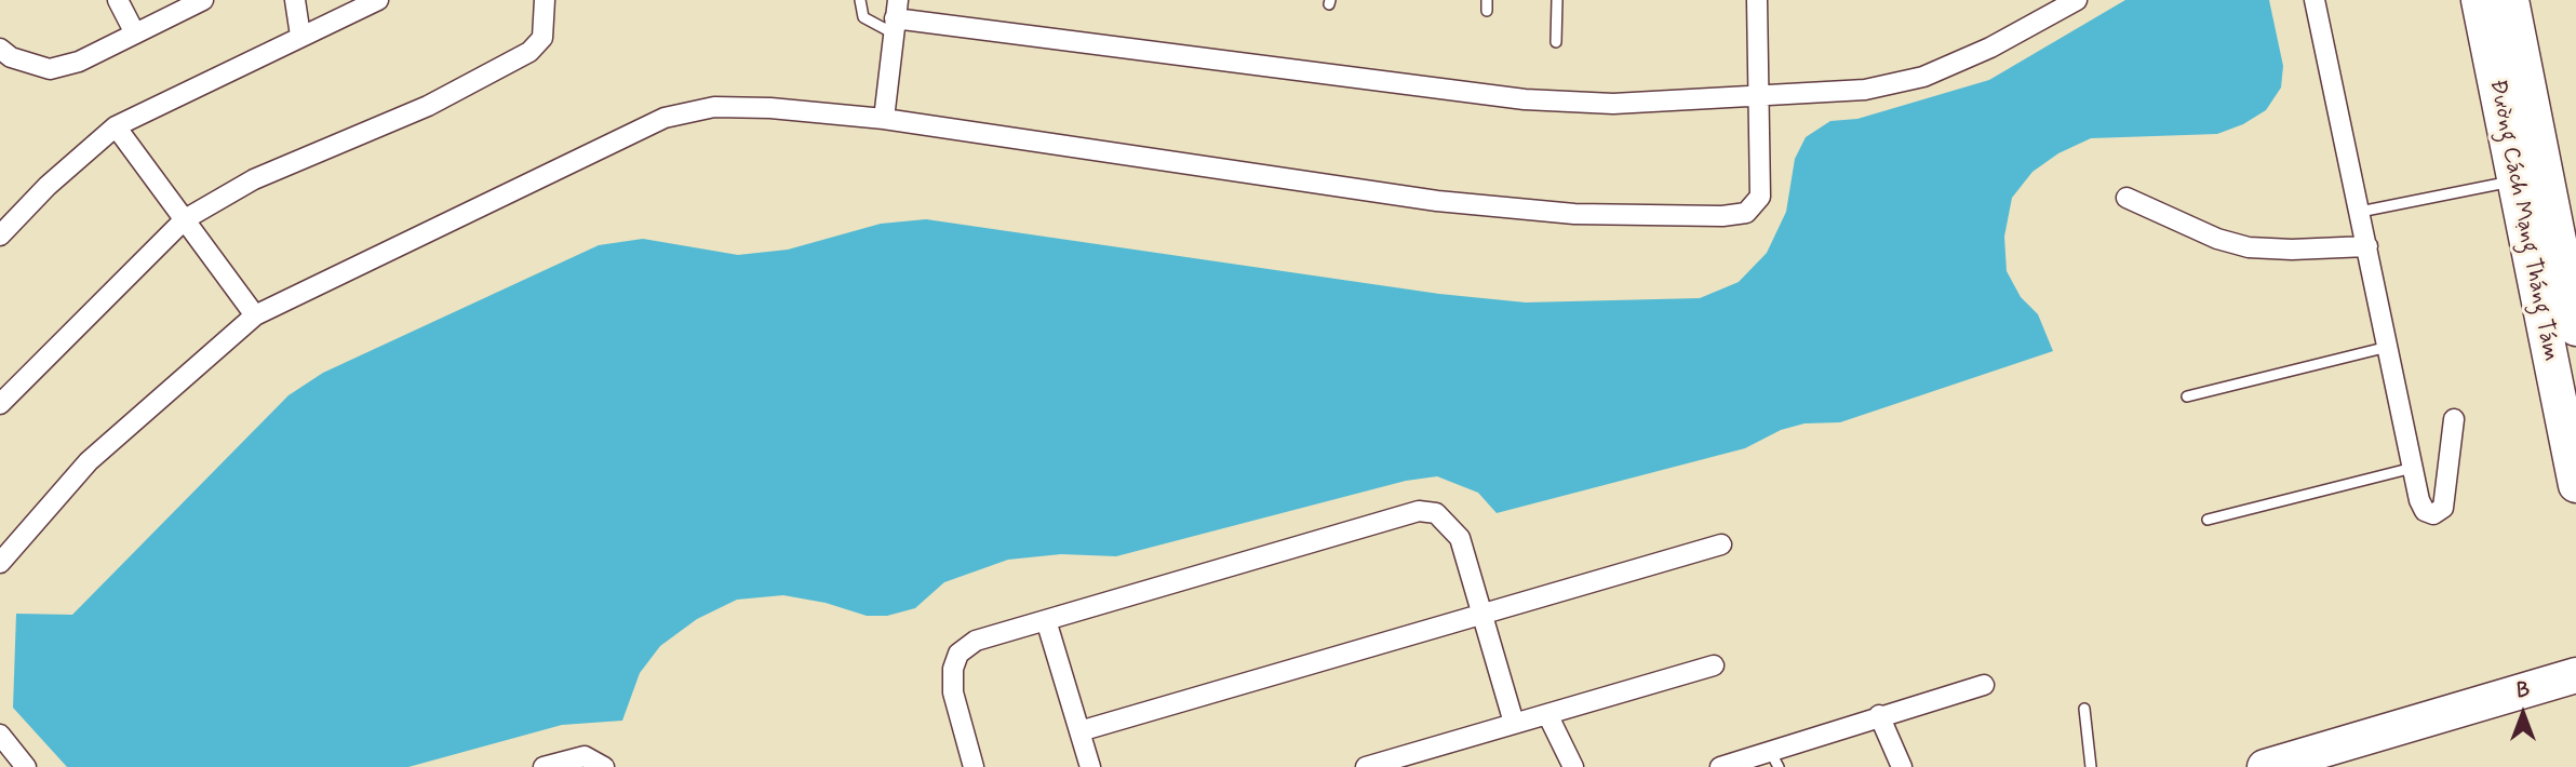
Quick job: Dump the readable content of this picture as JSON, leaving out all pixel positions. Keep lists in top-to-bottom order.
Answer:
{
  "streets": {
    "highway": ["Đường Cách Mạng Tháng Tám"]
  },
  "north": "top"
}
